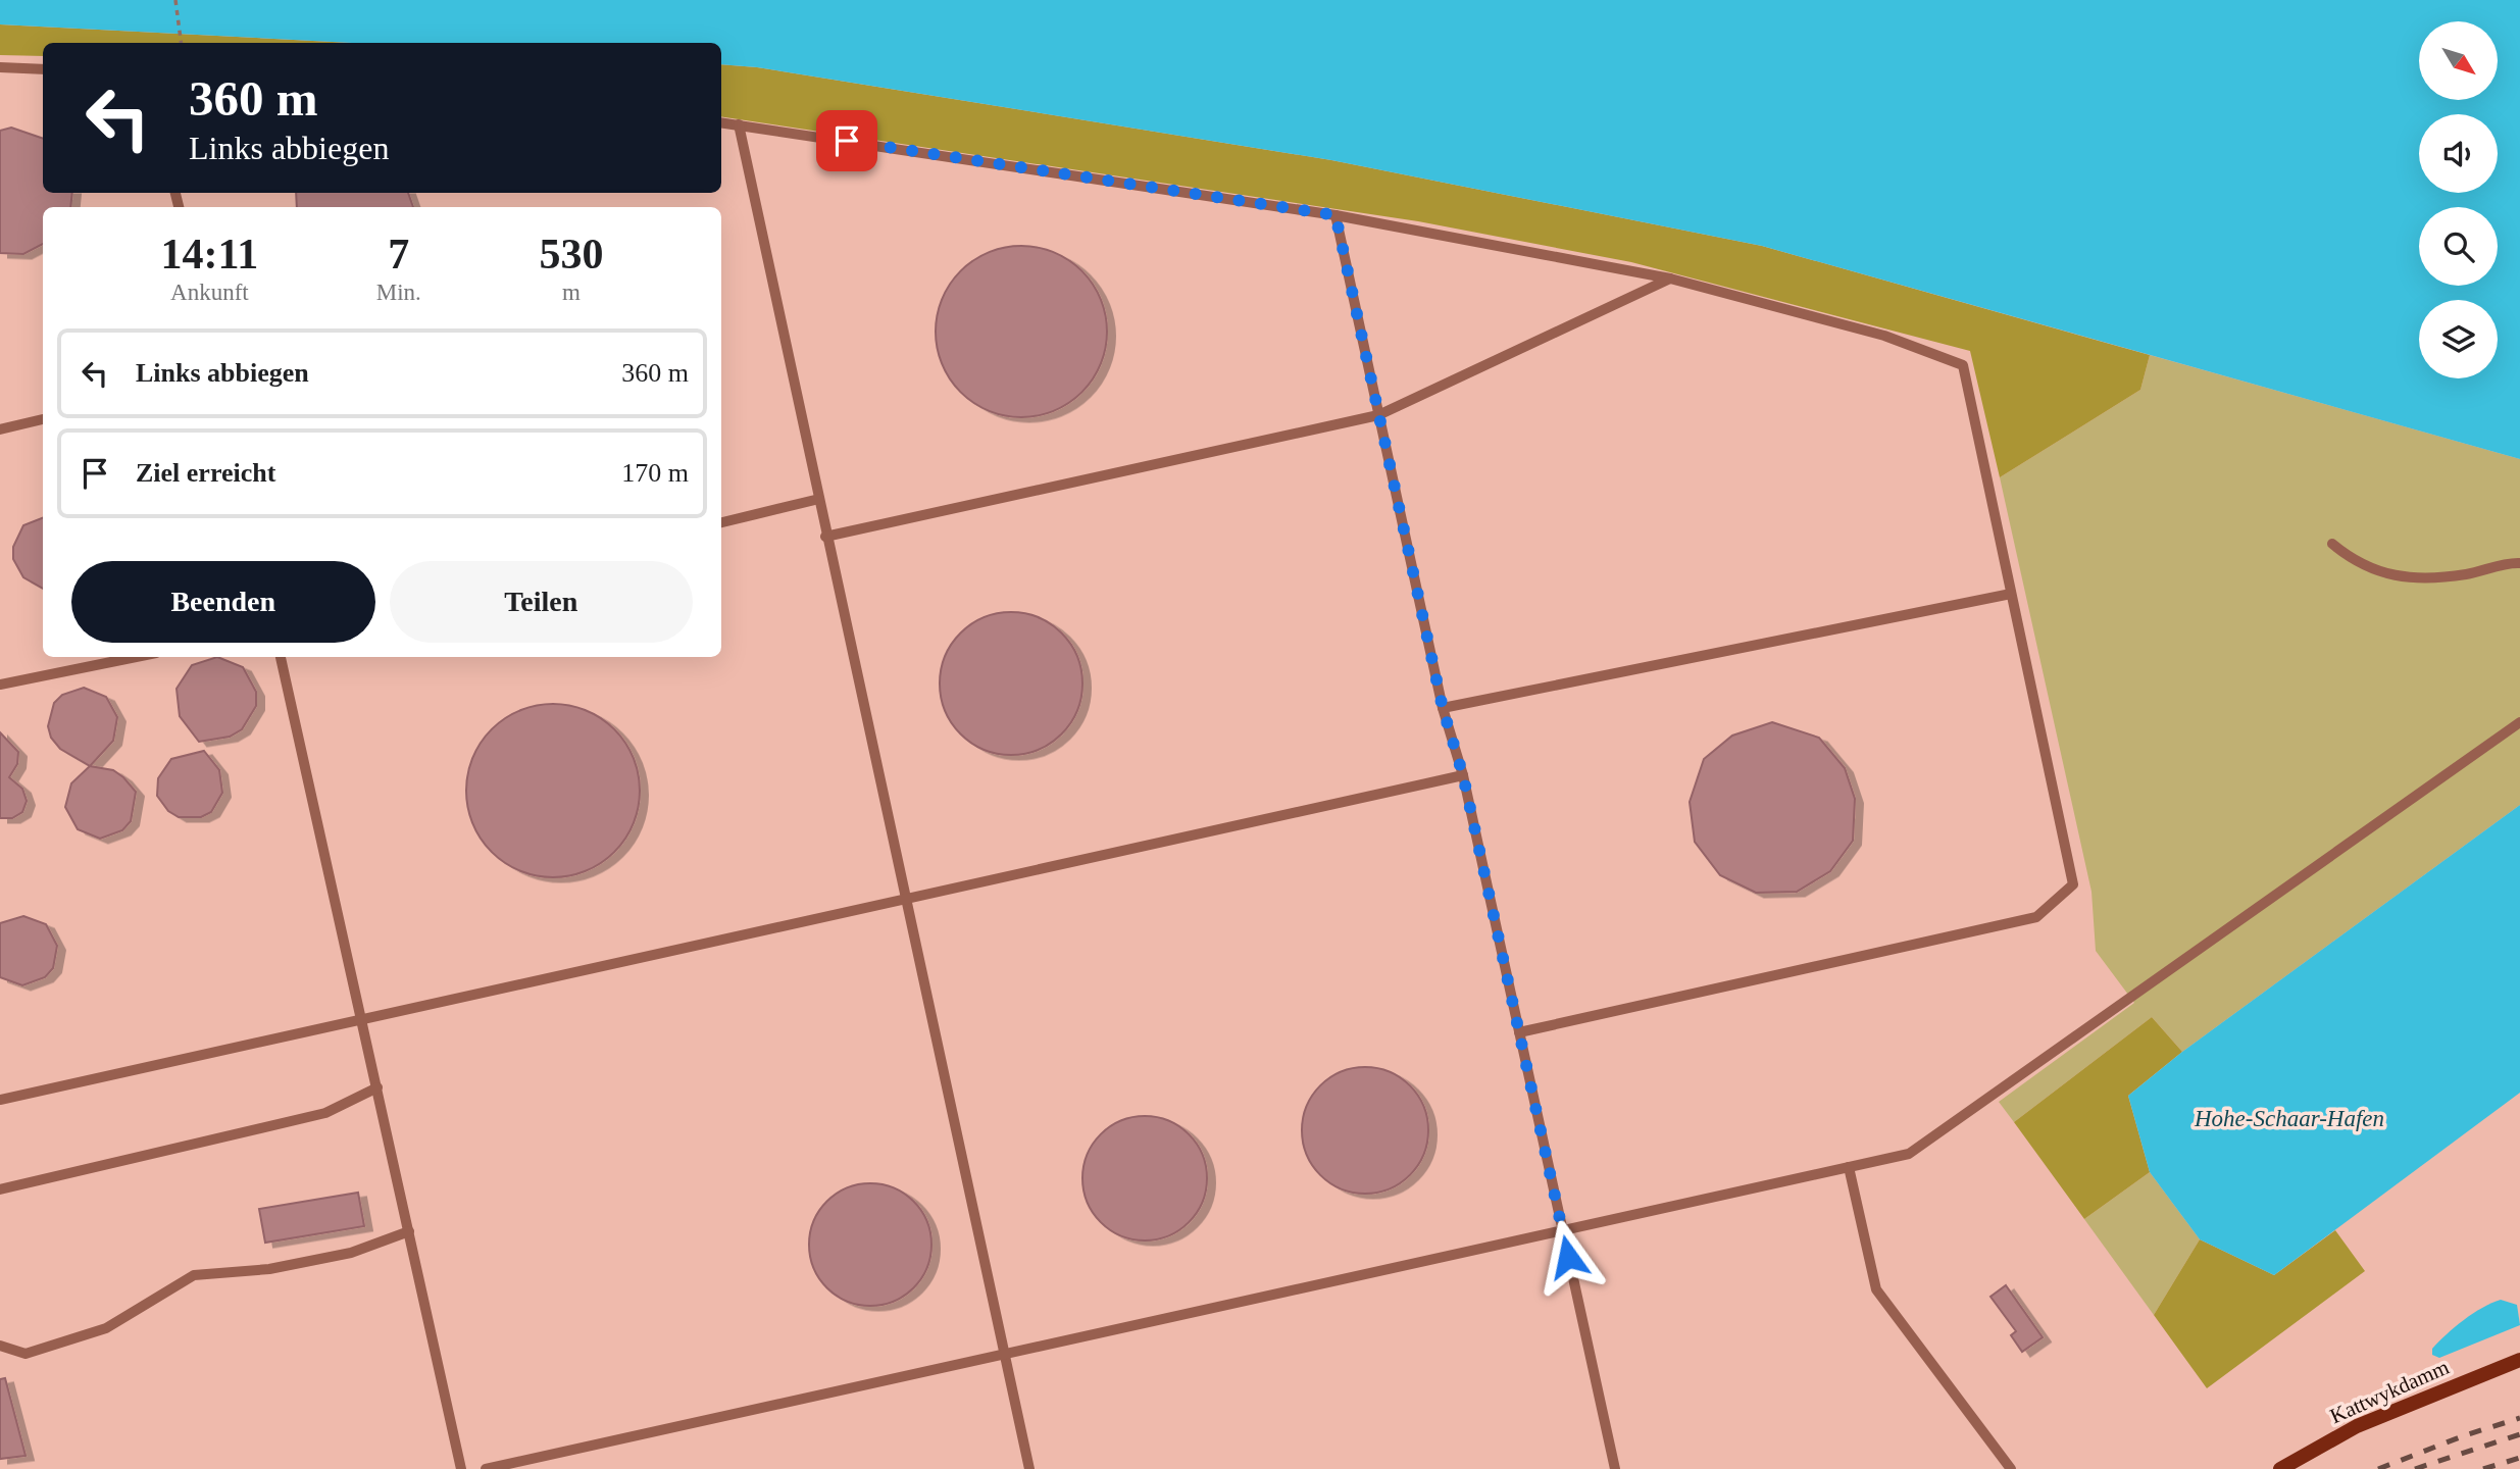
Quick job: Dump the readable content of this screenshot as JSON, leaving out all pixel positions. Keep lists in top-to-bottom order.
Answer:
{
  "streets": {
    "main road": ["Kattwykdamm"]
  },
  "water": ["Hohe-Schaar-Hafen"],
  "north": "bottom right",
  "page": {
    "turn": ["360 m", "Links abbiegen"],
    "eta": [
      "14:11",
      "Ankunft",
      "7",
      "Min.",
      "530",
      "m"
    ],
    "list": [
      {
        "name": "Links abbiegen",
        "value": "360 m"
      },
      {
        "name": "Ziel erreicht",
        "value": "170 m"
      }
    ],
    "buttons": ["Beenden", "Teilen"]
  }
}
